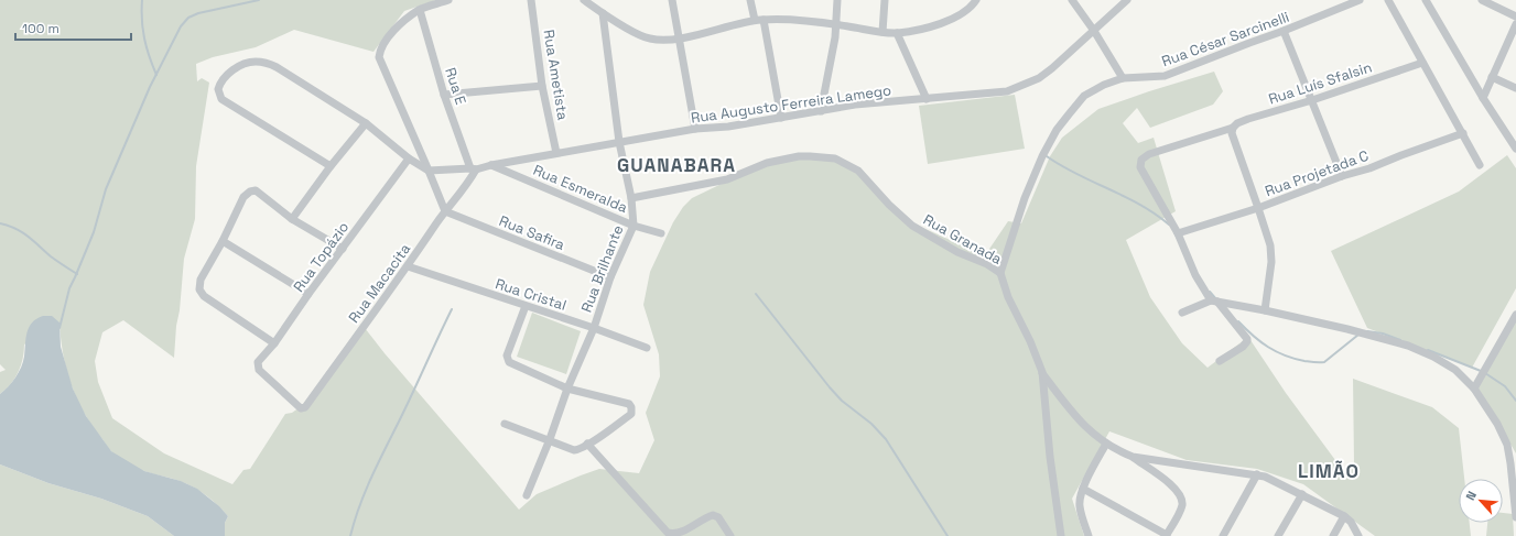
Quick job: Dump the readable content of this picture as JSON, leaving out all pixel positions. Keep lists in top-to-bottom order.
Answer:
{
  "streets": {
    "street": [
      "Rua César Sarcinelli",
      "Rua Ametista",
      "Rua Luís Sfalsin",
      "Rua E",
      "Rua Augusto Ferreira Lamego",
      "Rua Projetada C",
      "Rua Esmeralda",
      "Rua Safira",
      "Rua Granada",
      "Rua Topázio",
      "Rua Brilhante",
      "Rua Macacita",
      "Rua Cristal"
    ]
  },
  "crossings": [
    ["Rua César Sarcinelli", "Rua Granada"],
    ["Rua Ametista", "Rua Augusto Ferreira Lamego"],
    ["Rua Luís Sfalsin", "Rua Projetada C"],
    ["Rua E", "Rua Augusto Ferreira Lamego"],
    ["Rua E", "Rua Macacita"],
    ["Rua Augusto Ferreira Lamego", "Rua Esmeralda"],
    ["Rua Augusto Ferreira Lamego", "Rua Brilhante"],
    ["Rua Augusto Ferreira Lamego", "Rua Macacita"],
    ["Rua Esmeralda", "Rua Brilhante"],
    ["Rua Safira", "Rua Brilhante"],
    ["Rua Safira", "Rua Macacita"],
    ["Rua Granada", "Rua Brilhante"],
    ["Rua Topázio", "Rua Macacita"],
    ["Rua Brilhante", "Rua Cristal"],
    ["Rua Macacita", "Rua Cristal"]
  ],
  "districts": ["GUANABARA", "LIMÃO"],
  "scale_bar": "100 m",
  "north": "top left"
}
